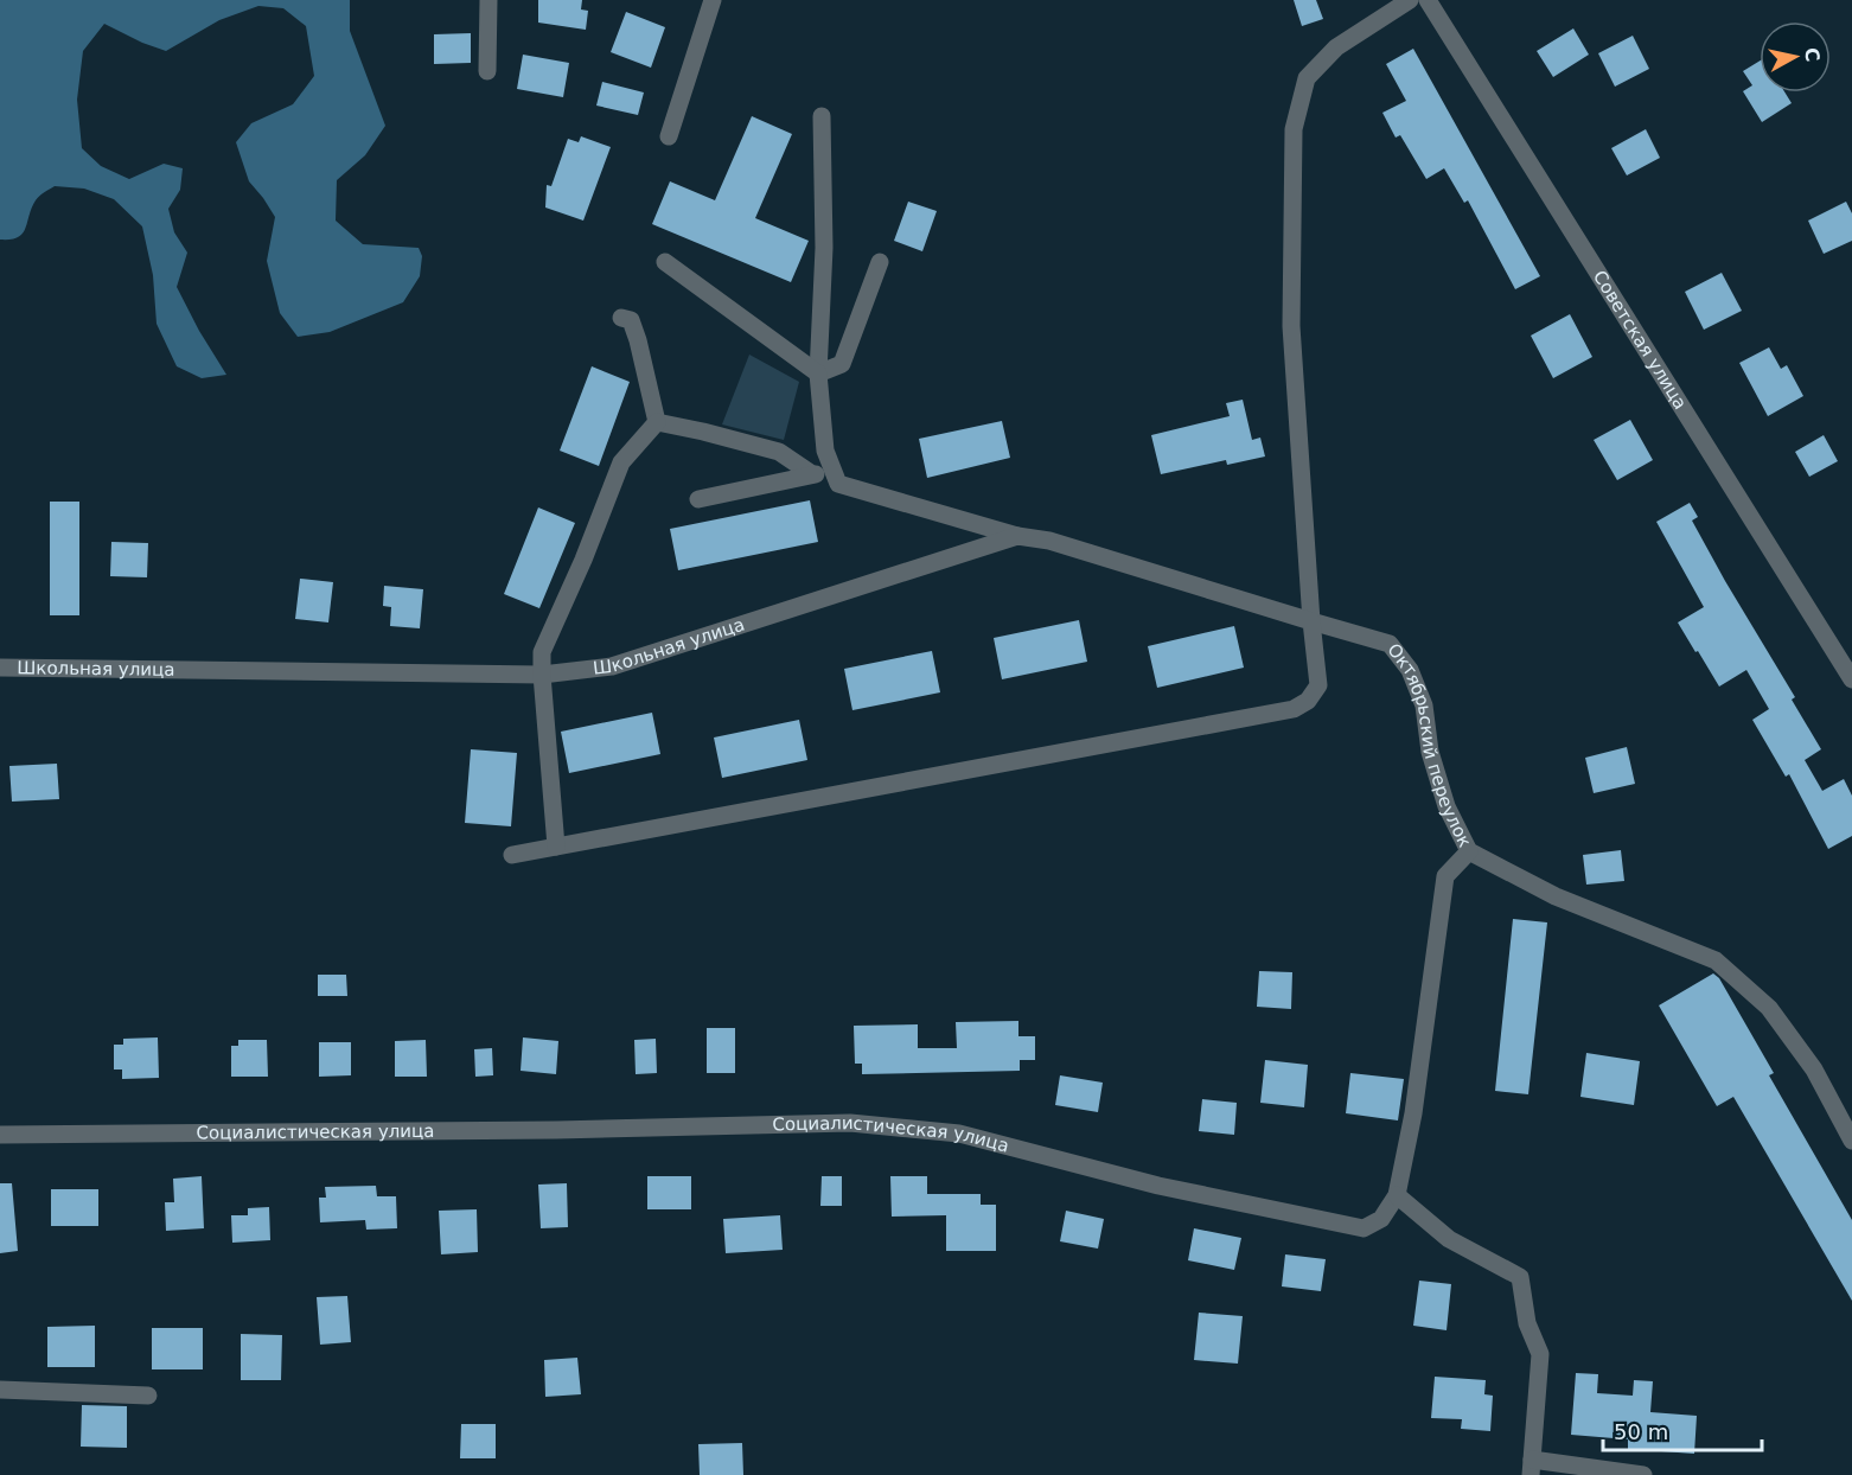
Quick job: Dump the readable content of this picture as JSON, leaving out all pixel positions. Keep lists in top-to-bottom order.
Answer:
{
  "streets": {
    "street": [
      "Советская улица",
      "Школьная улица",
      "Октябрьский переулок",
      "Социалистическая улица"
    ]
  },
  "crossings": [
    ["Школьная улица", "Октябрьский переулок"],
    ["Октябрьский переулок", "Социалистическая улица"]
  ],
  "scale_bar": "50 m",
  "north": "right"
}
